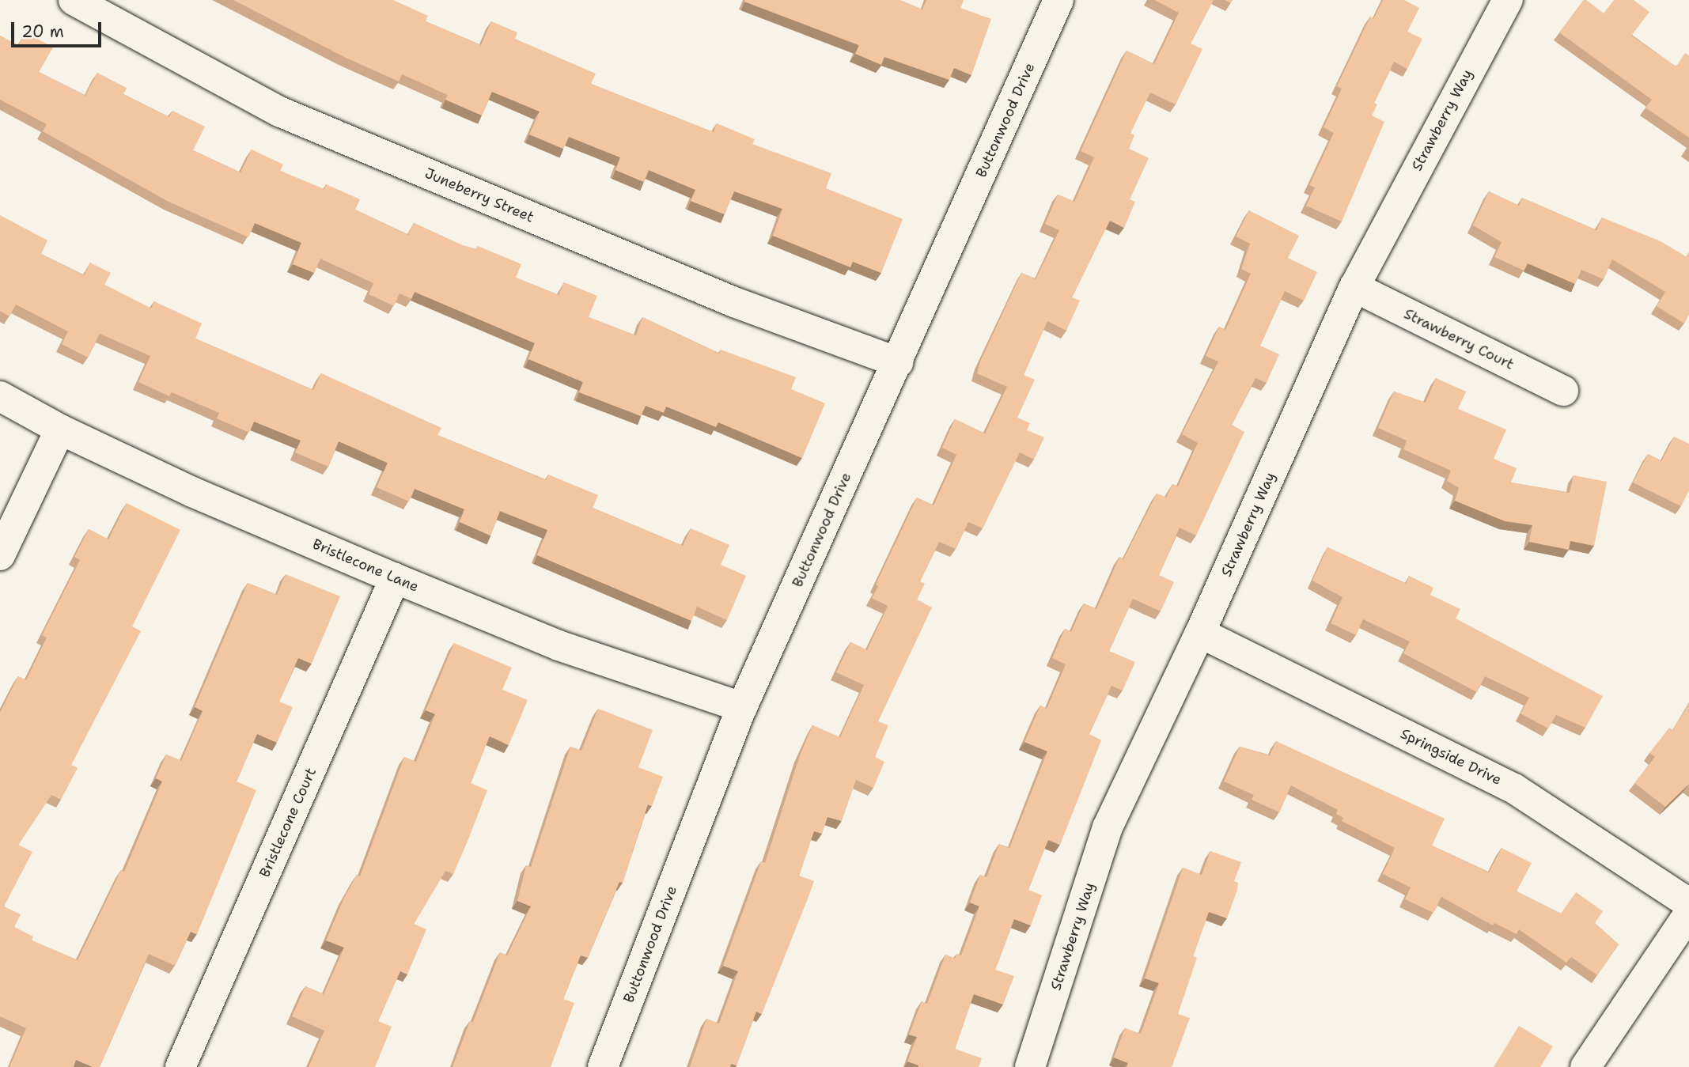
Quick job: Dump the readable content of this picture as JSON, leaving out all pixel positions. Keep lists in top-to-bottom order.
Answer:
{
  "streets": {
    "street": [
      "Buttonwood Drive",
      "Strawberry Way",
      "Juneberry Street",
      "Strawberry Court",
      "Bristlecone Lane",
      "Springside Drive",
      "Bristlecone Court"
    ]
  },
  "crossings": [
    ["Buttonwood Drive", "Juneberry Street"],
    ["Buttonwood Drive", "Bristlecone Lane"],
    ["Strawberry Way", "Strawberry Court"],
    ["Strawberry Way", "Springside Drive"],
    ["Bristlecone Lane", "Bristlecone Court"]
  ],
  "scale_bar": "20 m"
}
